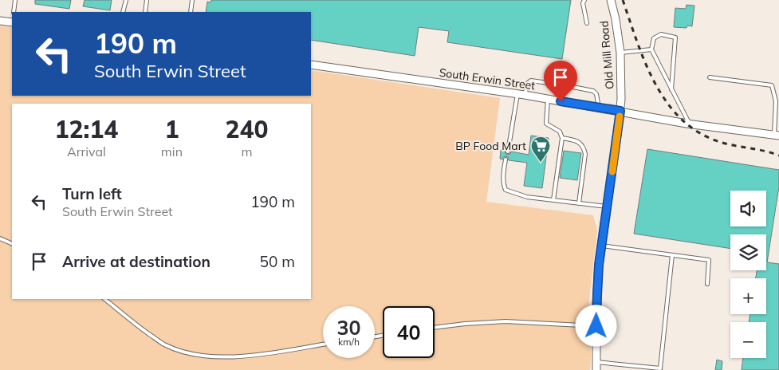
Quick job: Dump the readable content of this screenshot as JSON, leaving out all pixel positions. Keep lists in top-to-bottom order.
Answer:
{
  "streets": {
    "street": ["Old Mill Road", "South Erwin Street"]
  },
  "crossings": [
    ["Old Mill Road", "South Erwin Street"]
  ],
  "places": {
    "supermarket": ["BP Food Mart"]
  },
  "page": {
    "turn": ["190 m", "South Erwin Street"],
    "eta": [
      "12:14",
      "Arrival",
      "1",
      "min",
      "240",
      "m"
    ],
    "list": [
      {
        "name": "Turn left",
        "note": "South Erwin Street",
        "value": "190 m"
      },
      {
        "name": "Arrive at destination",
        "value": "50 m"
      }
    ],
    "map_buttons": ["+", "−"],
    "speed": "30 km/h",
    "limit": "40"
  }
}
